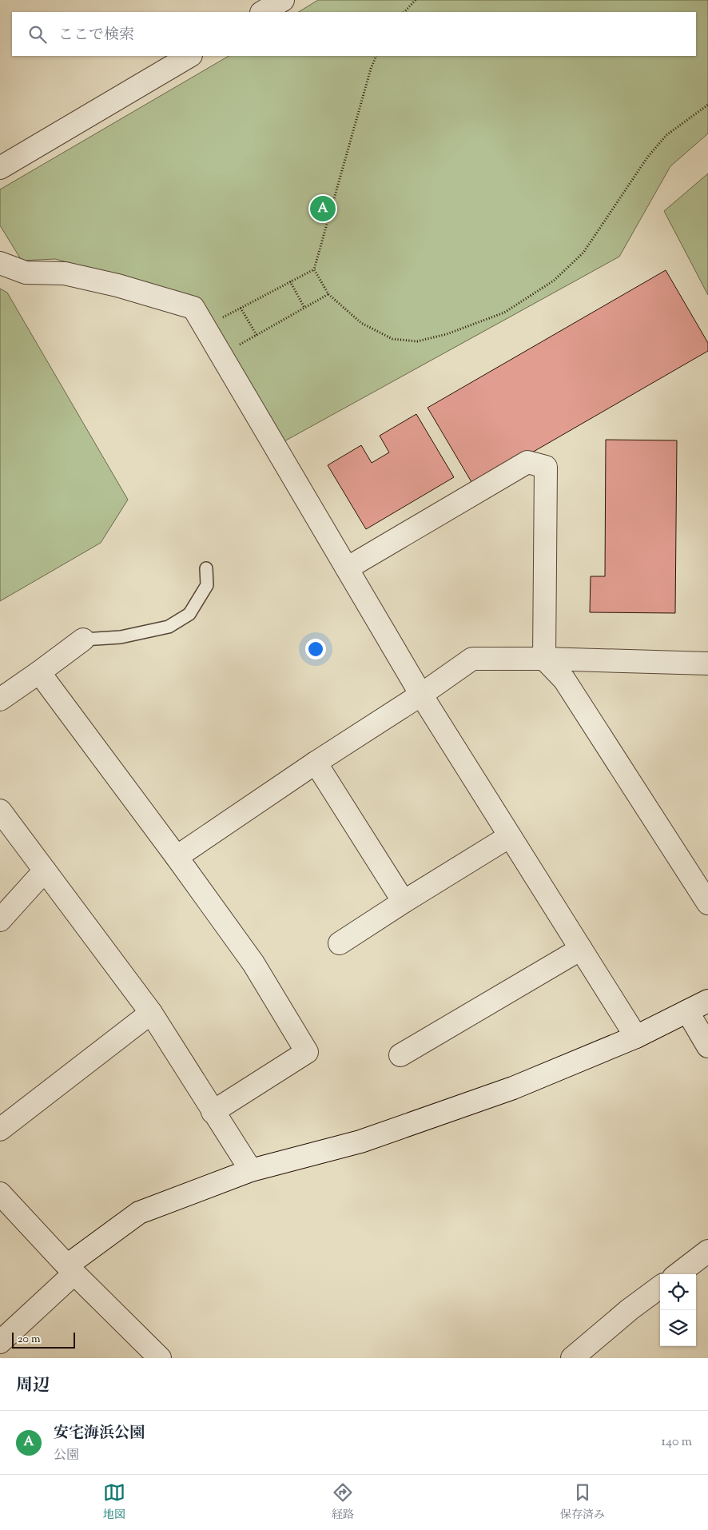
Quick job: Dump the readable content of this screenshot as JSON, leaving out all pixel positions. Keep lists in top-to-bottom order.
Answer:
{
  "scale_bar": "20 m",
  "page": {
    "search": "ここで検索",
    "pins": "A",
    "scale": "20 m",
    "heading": "周辺",
    "list": [
      {
        "mark": "A",
        "name": "安宅海浜公園",
        "note": "公園",
        "value": "140 m"
      }
    ],
    "nav": ["地図", "経路", "保存済み"]
  }
}
